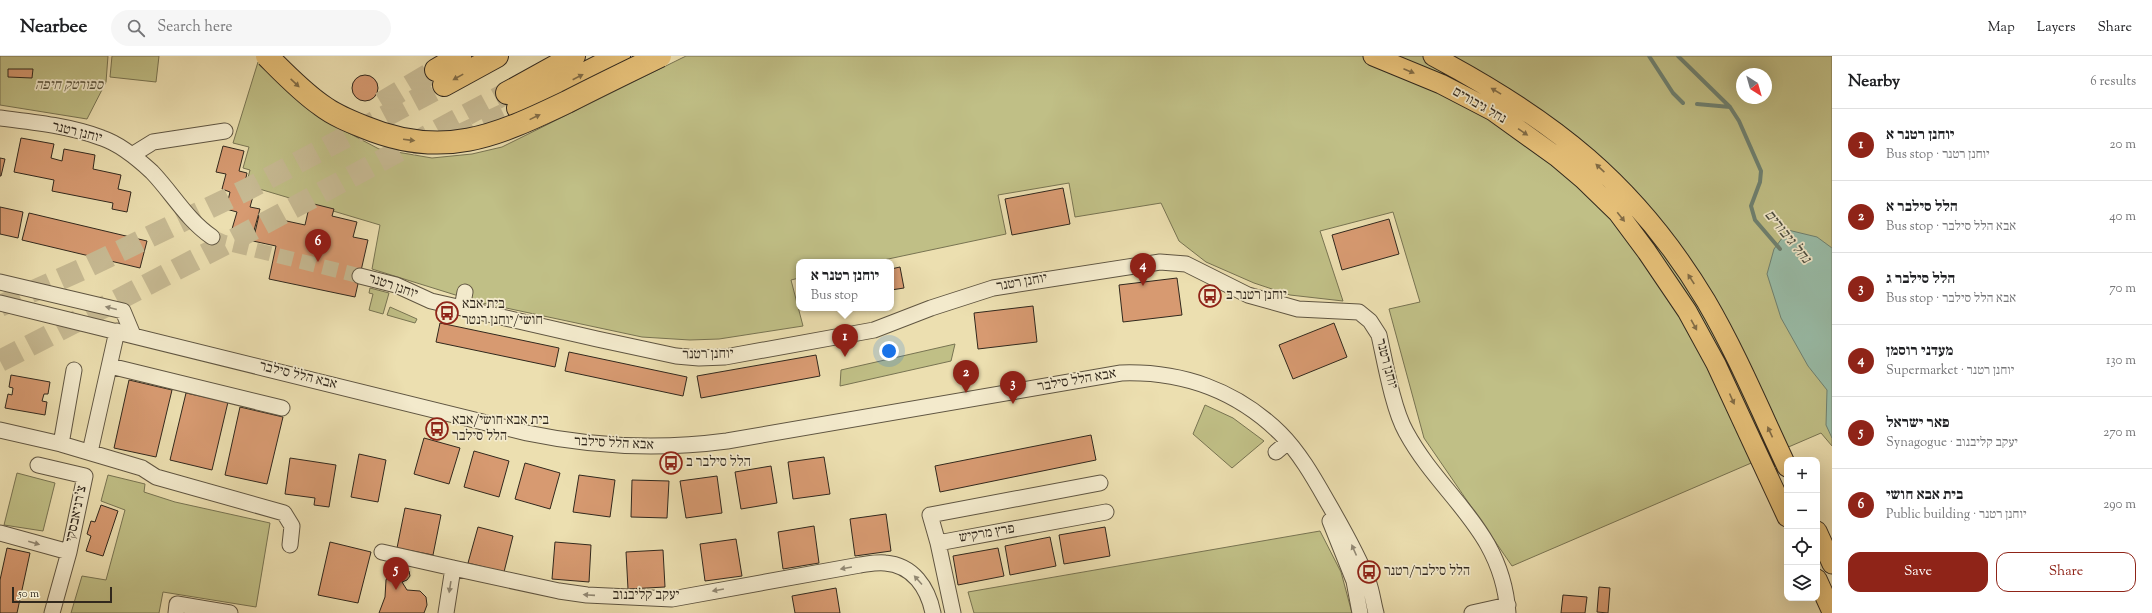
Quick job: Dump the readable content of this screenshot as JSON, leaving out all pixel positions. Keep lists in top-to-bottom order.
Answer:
{
  "streets": {
    "main road": ["נחל גיבורים"],
    "street": [
      "יוחנן רטנר",
      "אבא הלל סילבר",
      "צ'רניאבסקי",
      "פרץ מרקיש",
      "יעקב קליבנוב"
    ]
  },
  "one_way": ["יעקב קליבנוב"],
  "water": ["נחל גיבורים"],
  "parks": ["ספורטק חיפה"],
  "places": {
    "bus stop": [
      "יוחנן רטנר ב",
      "בית אבא חושי/יוחנן רנטר",
      "בית אבא חושי/אבא הלל סילבר",
      "הלל סילבר ב",
      "הלל סילבר/רטנר"
    ]
  },
  "scale_bar": "50 m",
  "north": "bottom right",
  "page": {
    "header": "Nearbee",
    "search": "Search here",
    "nav": ["Map", "Layers", "Share"],
    "heading": ["Nearby", "6 results"],
    "list": [
      {
        "mark": "1",
        "name": "יוחנן רטנר א",
        "note": "Bus stop · יוחנן רטנר",
        "value": "20 m"
      },
      {
        "mark": "2",
        "name": "הלל סילבר א",
        "note": "Bus stop · אבא הלל סילבר",
        "value": "40 m"
      },
      {
        "mark": "3",
        "name": "הלל סילבר ג",
        "note": "Bus stop · אבא הלל סילבר",
        "value": "70 m"
      },
      {
        "mark": "4",
        "name": "מעדני רוסמן",
        "note": "Supermarket · יוחנן רטנר",
        "value": "130 m"
      },
      {
        "mark": "5",
        "name": "פאר ישראל",
        "note": "Synagogue · יעקב קליבנוב",
        "value": "270 m"
      },
      {
        "mark": "6",
        "name": "בית אבא חושי",
        "note": "Public building · יוחנן רטנר",
        "value": "290 m"
      }
    ],
    "pins": [
      "6",
      "4",
      "1",
      "2",
      "3",
      "5"
    ],
    "popup": ["יוחנן רטנר א", "Bus stop"],
    "map_buttons": ["+", "−"],
    "buttons": ["Save", "Share"],
    "scale": "50 m"
  }
}
